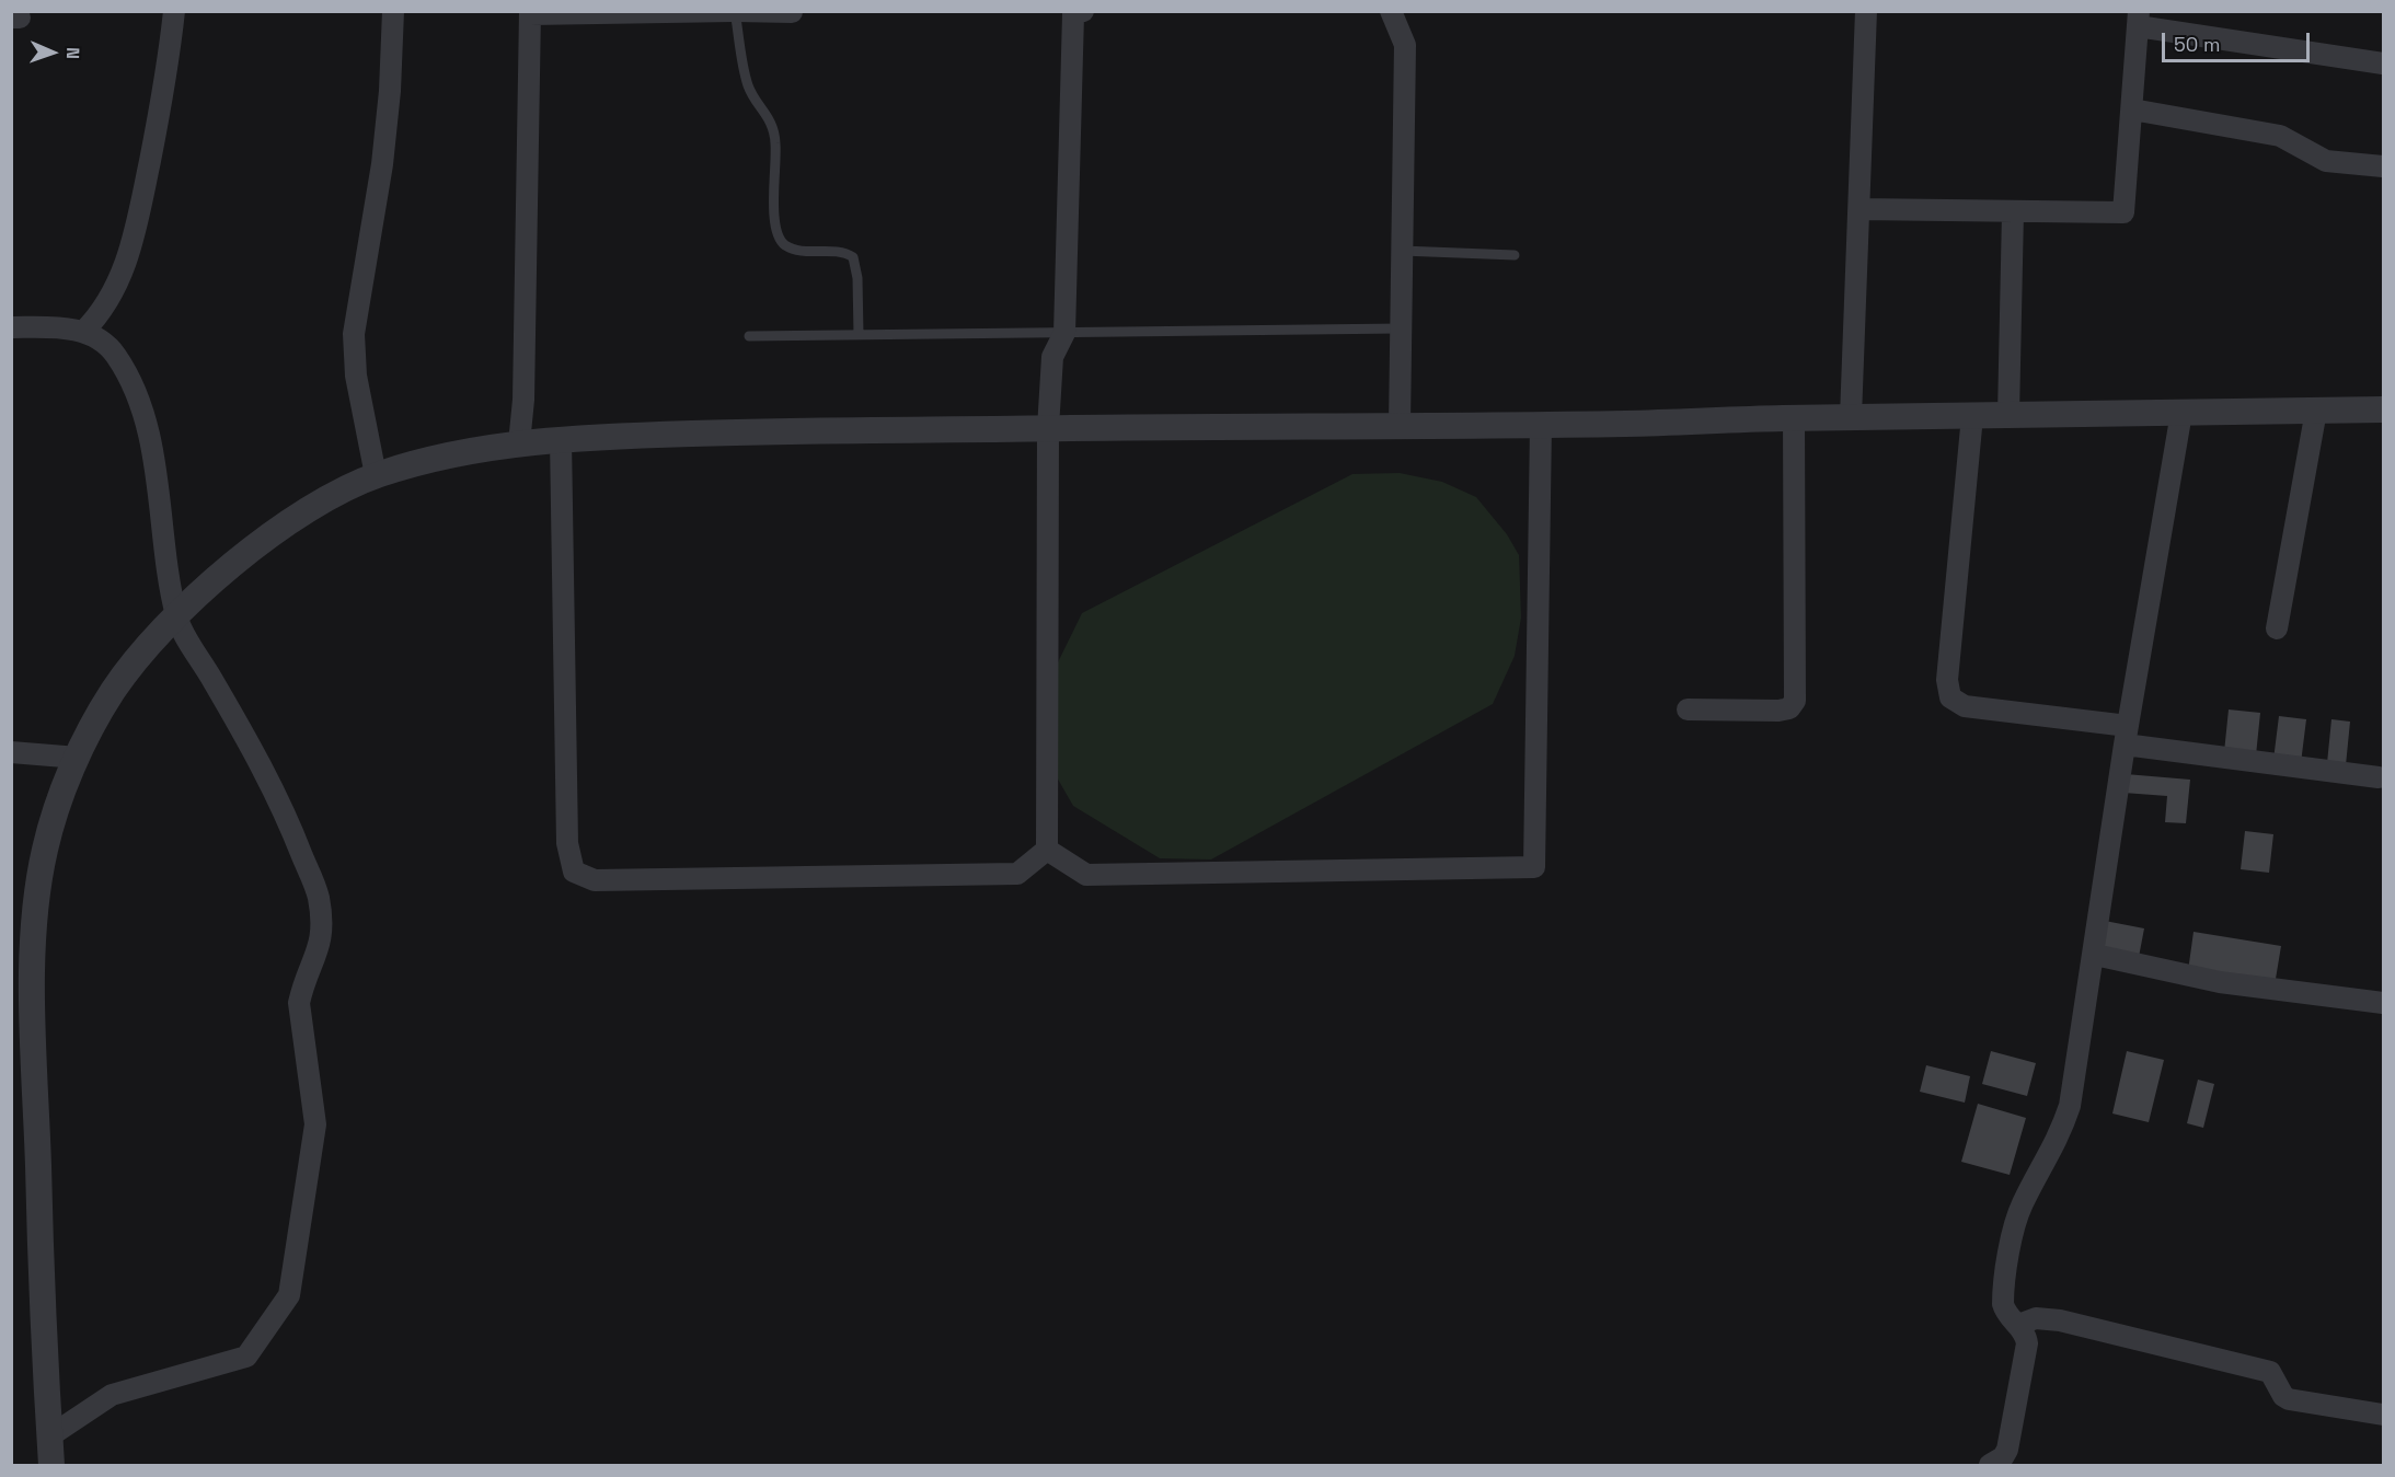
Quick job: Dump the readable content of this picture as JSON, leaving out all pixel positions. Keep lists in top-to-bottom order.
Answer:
{
  "scale_bar": "50 m",
  "north": "right"
}
